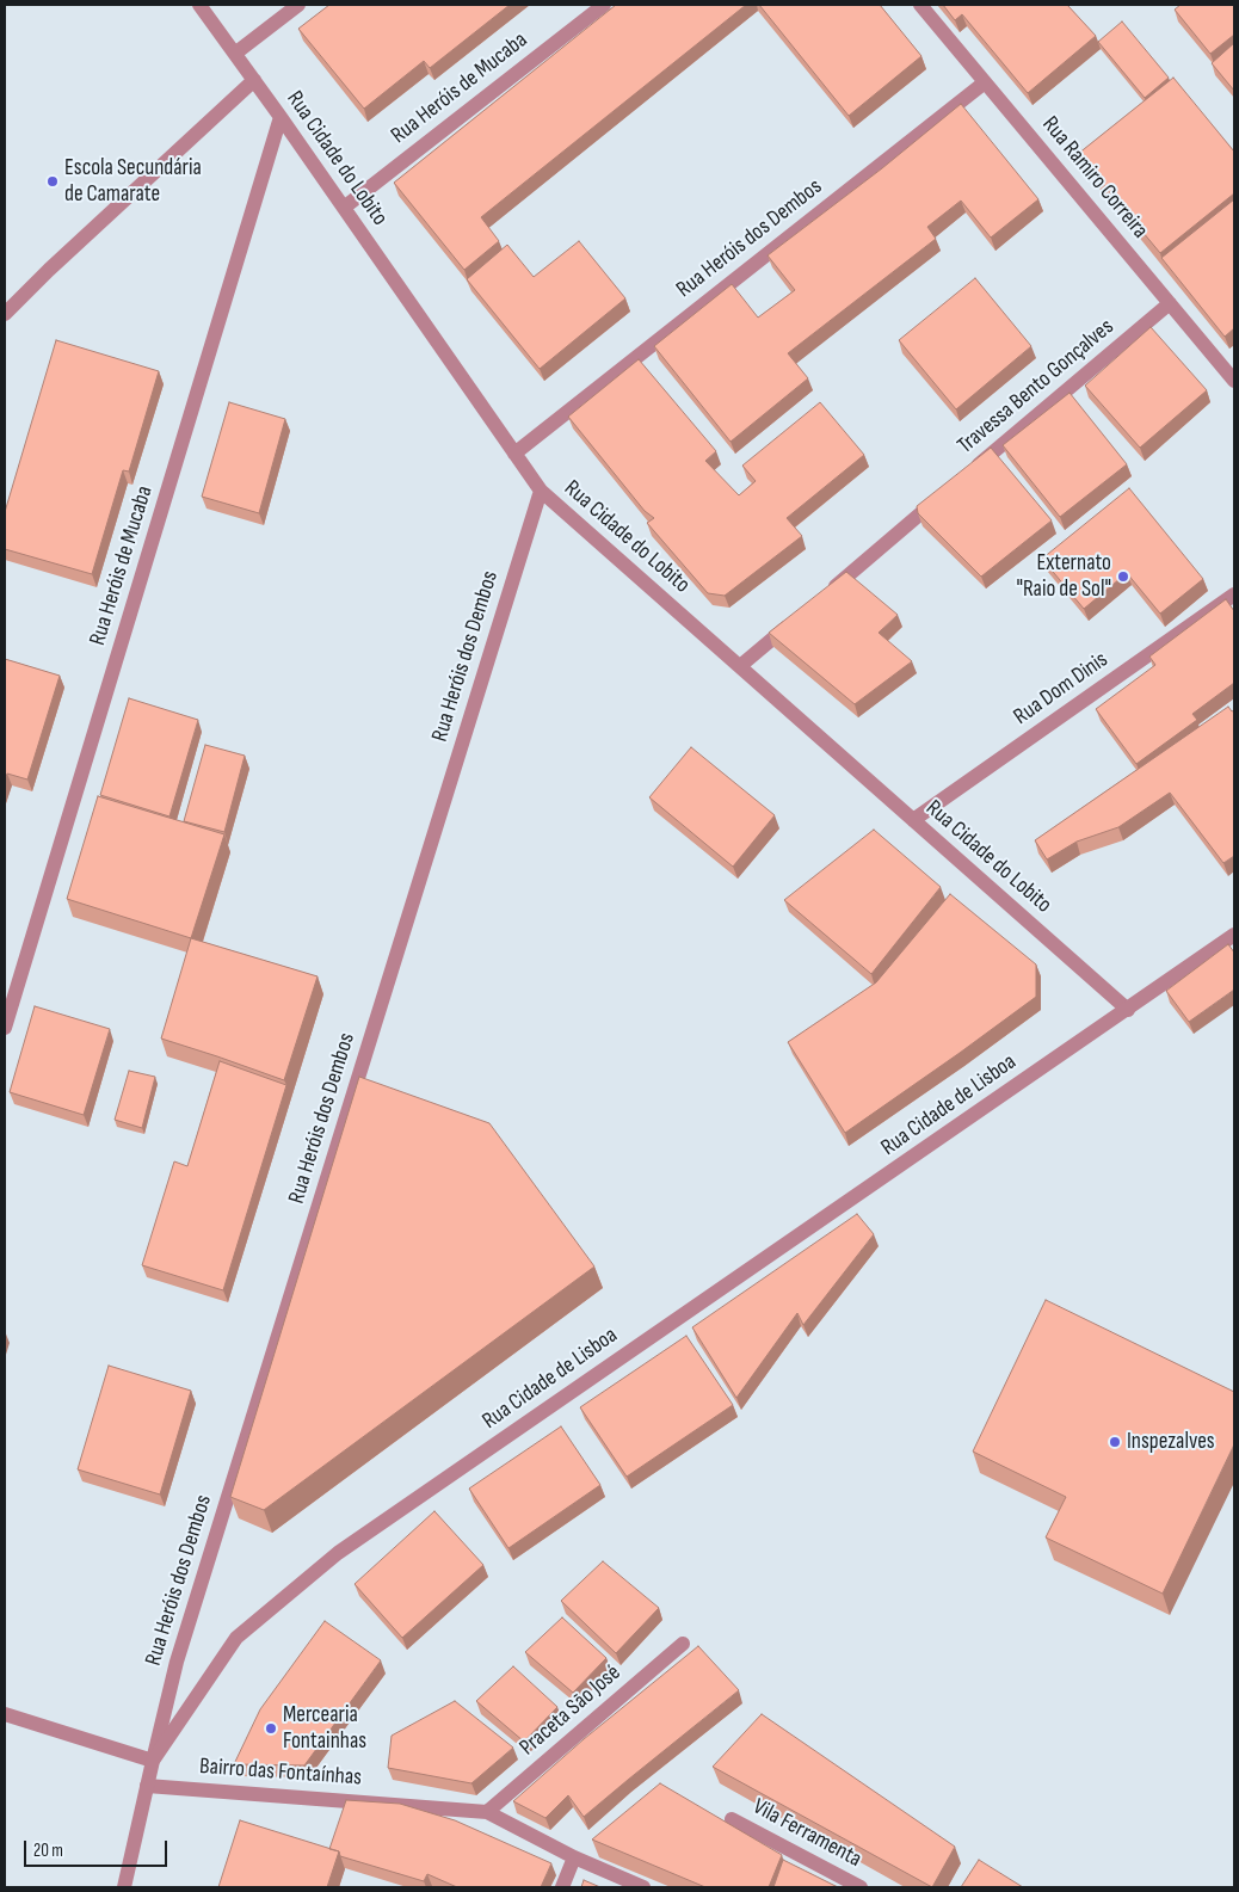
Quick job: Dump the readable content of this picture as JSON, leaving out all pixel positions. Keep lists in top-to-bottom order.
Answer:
{
  "streets": {
    "street": [
      "Rua Heróis de Mucaba",
      "Rua Cidade do Lobito",
      "Rua Ramiro Correira",
      "Rua Heróis dos Dembos",
      "Travessa Bento Gonçalves",
      "Rua Dom Dinis",
      "Rua Cidade de Lisboa",
      "Praceta São José",
      "Bairro das Fontaínhas",
      "Vila Ferramenta"
    ]
  },
  "crossings": [
    ["Rua Heróis de Mucaba", "Rua Cidade do Lobito"],
    ["Rua Cidade do Lobito", "Rua Heróis dos Dembos"],
    ["Rua Cidade do Lobito", "Rua Dom Dinis"],
    ["Rua Cidade do Lobito", "Rua Cidade de Lisboa"],
    ["Rua Ramiro Correira", "Rua Heróis dos Dembos"],
    ["Rua Ramiro Correira", "Travessa Bento Gonçalves"],
    ["Rua Heróis dos Dembos", "Rua Cidade de Lisboa"],
    ["Rua Cidade de Lisboa", "Bairro das Fontaínhas"],
    ["Praceta São José", "Bairro das Fontaínhas"]
  ],
  "places": [
    "Escola Secundária de Camarate",
    "Externato \"Raio de Sol\"",
    "Inspezalves",
    "Mercearia Fontainhas"
  ],
  "scale_bar": "20 m"
}
